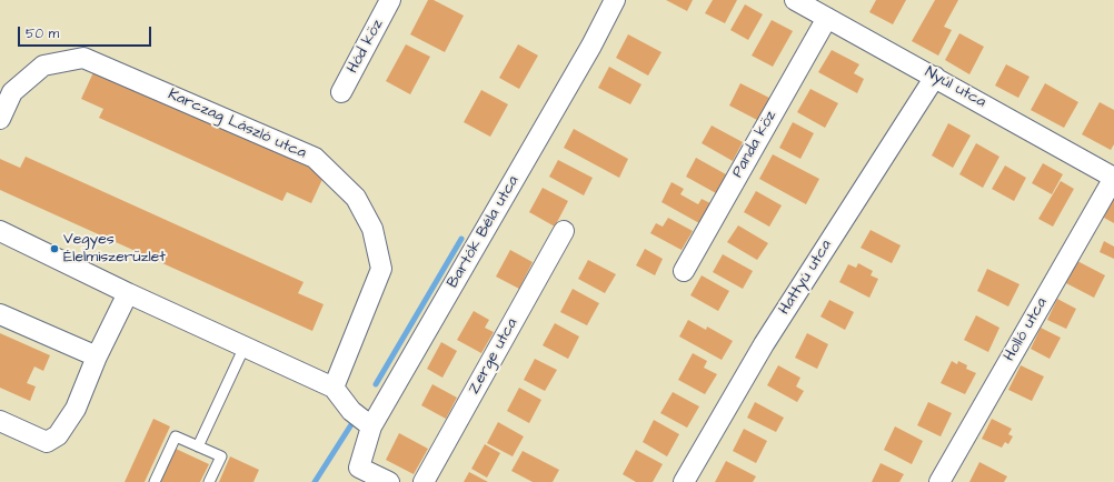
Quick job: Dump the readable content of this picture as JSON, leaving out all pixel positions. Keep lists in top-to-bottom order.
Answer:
{
  "streets": {
    "street": [
      "Hód köz",
      "Nyúl utca",
      "Karczag László utca",
      "Panda köz",
      "Bartók Béla utca",
      "Hattyú utca",
      "Holló utca",
      "Zerge utca"
    ]
  },
  "crossings": [
    ["Nyúl utca", "Panda köz"],
    ["Nyúl utca", "Hattyú utca"],
    ["Nyúl utca", "Holló utca"]
  ],
  "places": ["Vegyes Élelmiszerüzlet"],
  "scale_bar": "50 m"
}
